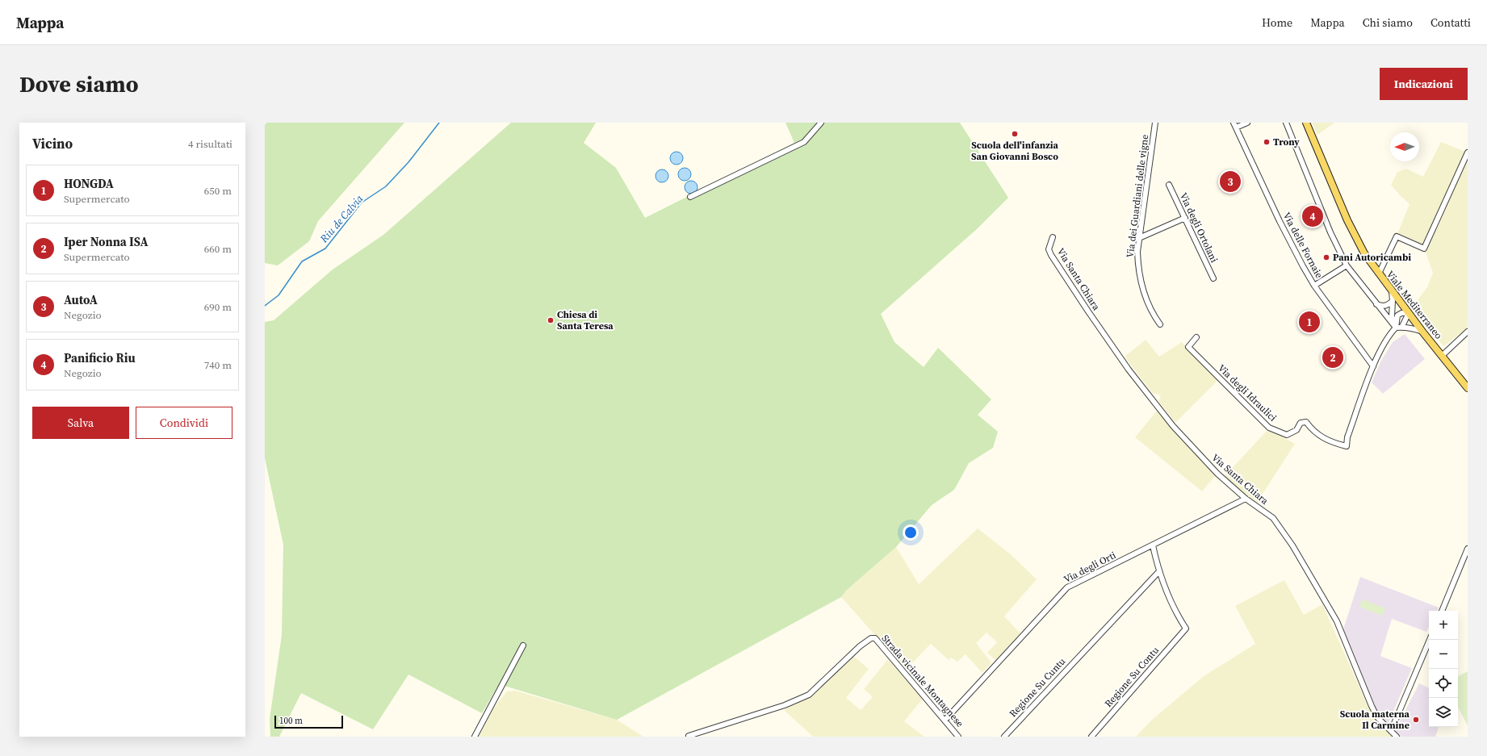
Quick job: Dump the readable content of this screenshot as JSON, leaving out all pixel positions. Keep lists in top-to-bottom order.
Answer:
{
  "streets": {
    "main road": ["Viale Mediterraneo"],
    "street": [
      "Via dei Guardiani delle vigne",
      "Via degli Ortolani",
      "Via delle Fornaie",
      "Via Santa Chiara",
      "Via degli Idraulici",
      "Via degli Orti",
      "Regione Su Contu",
      "Strada vicinale Montagnese",
      "Regione Su Cuntu"
    ]
  },
  "crossings": [
    ["Via delle Fornaie", "Via degli Idraulici"],
    ["Via Santa Chiara", "Via degli Orti"],
    ["Via degli Orti", "Strada vicinale Montagnese"],
    ["Regione Su Contu", "Regione Su Cuntu"]
  ],
  "water": ["Riu de Calvia"],
  "places": [
    "Scuola dell'infanzia San Giovanni Bosco",
    "Trony",
    "Pani Autoricambi",
    "Chiesa di Santa Teresa",
    "Scuola materna Il Carmine"
  ],
  "scale_bar": "100 m",
  "north": "left",
  "page": {
    "header": "Mappa",
    "nav": [
      "Home",
      "Mappa",
      "Chi siamo",
      "Contatti"
    ],
    "buttons": [
      "Indicazioni",
      ["Salva", "Condividi"]
    ],
    "title": "Dove siamo",
    "heading": ["Vicino", "4 risultati"],
    "list": [
      {
        "mark": "1",
        "name": "HONGDA",
        "note": "Supermercato",
        "value": "650 m"
      },
      {
        "mark": "2",
        "name": "Iper Nonna ISA",
        "note": "Supermercato",
        "value": "660 m"
      },
      {
        "mark": "3",
        "name": "AutoA",
        "note": "Negozio",
        "value": "690 m"
      },
      {
        "mark": "4",
        "name": "Panificio Riu",
        "note": "Negozio",
        "value": "740 m"
      }
    ],
    "pins": [
      "3",
      "4",
      "1",
      "2"
    ],
    "map_buttons": ["+", "−"],
    "scale": "100 m"
  }
}
